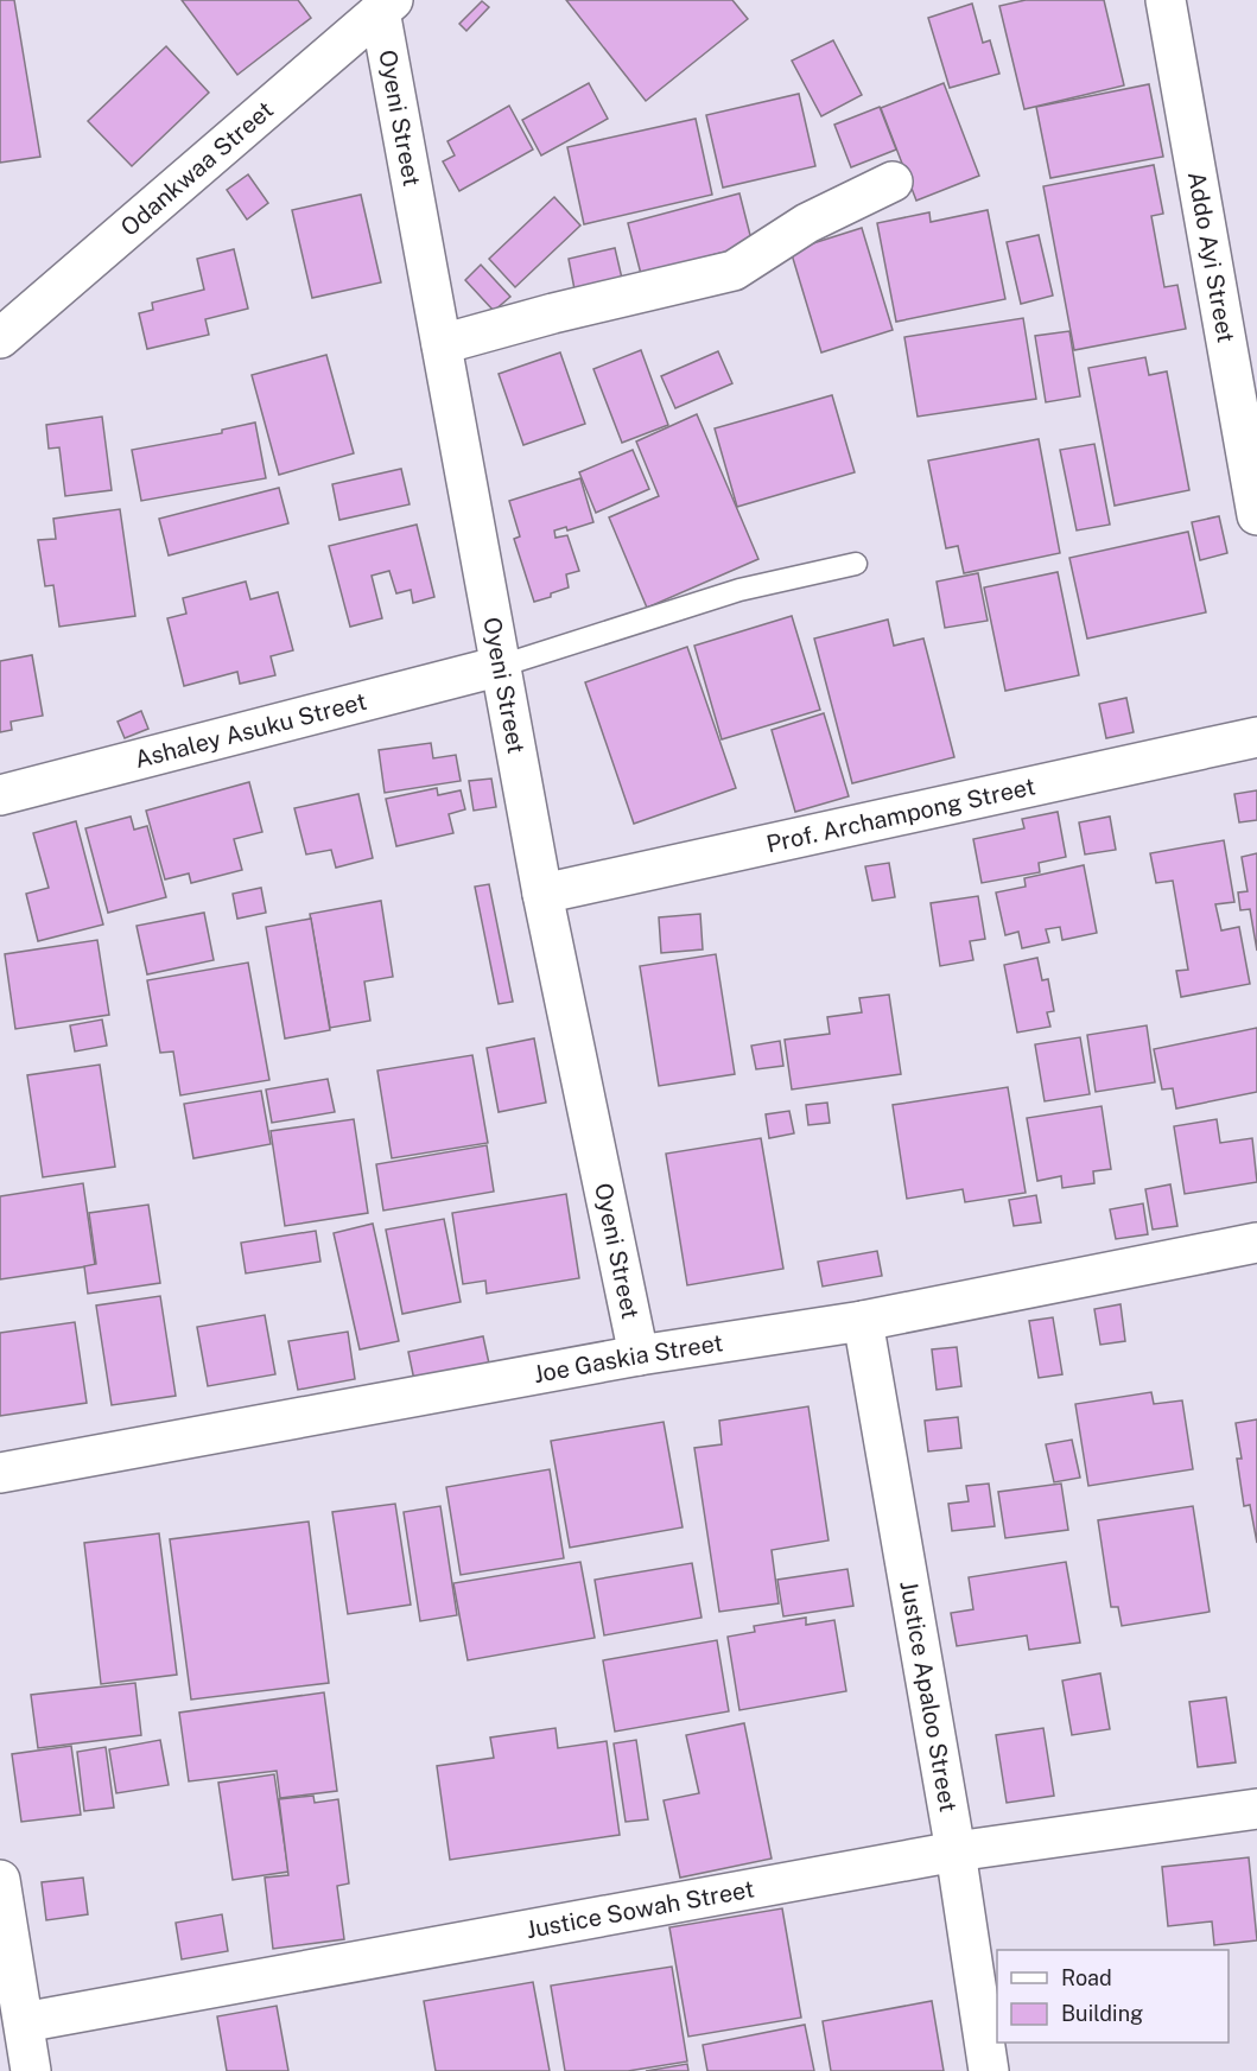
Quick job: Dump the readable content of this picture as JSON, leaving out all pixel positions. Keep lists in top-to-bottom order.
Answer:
{
  "streets": {
    "street": [
      "Oyeni Street",
      "Odankwaa Street",
      "Addo Ayi Street",
      "Ashaley Asuku Street",
      "Prof. Archampong Street",
      "Joe Gaskia Street",
      "Justice Apaloo Street",
      "Justice Sowah Street"
    ]
  },
  "crossings": [
    ["Oyeni Street", "Odankwaa Street"],
    ["Oyeni Street", "Ashaley Asuku Street"],
    ["Oyeni Street", "Prof. Archampong Street"],
    ["Oyeni Street", "Joe Gaskia Street"],
    ["Joe Gaskia Street", "Justice Apaloo Street"],
    ["Justice Apaloo Street", "Justice Sowah Street"]
  ],
  "legend": ["Road", "Building"]
}
